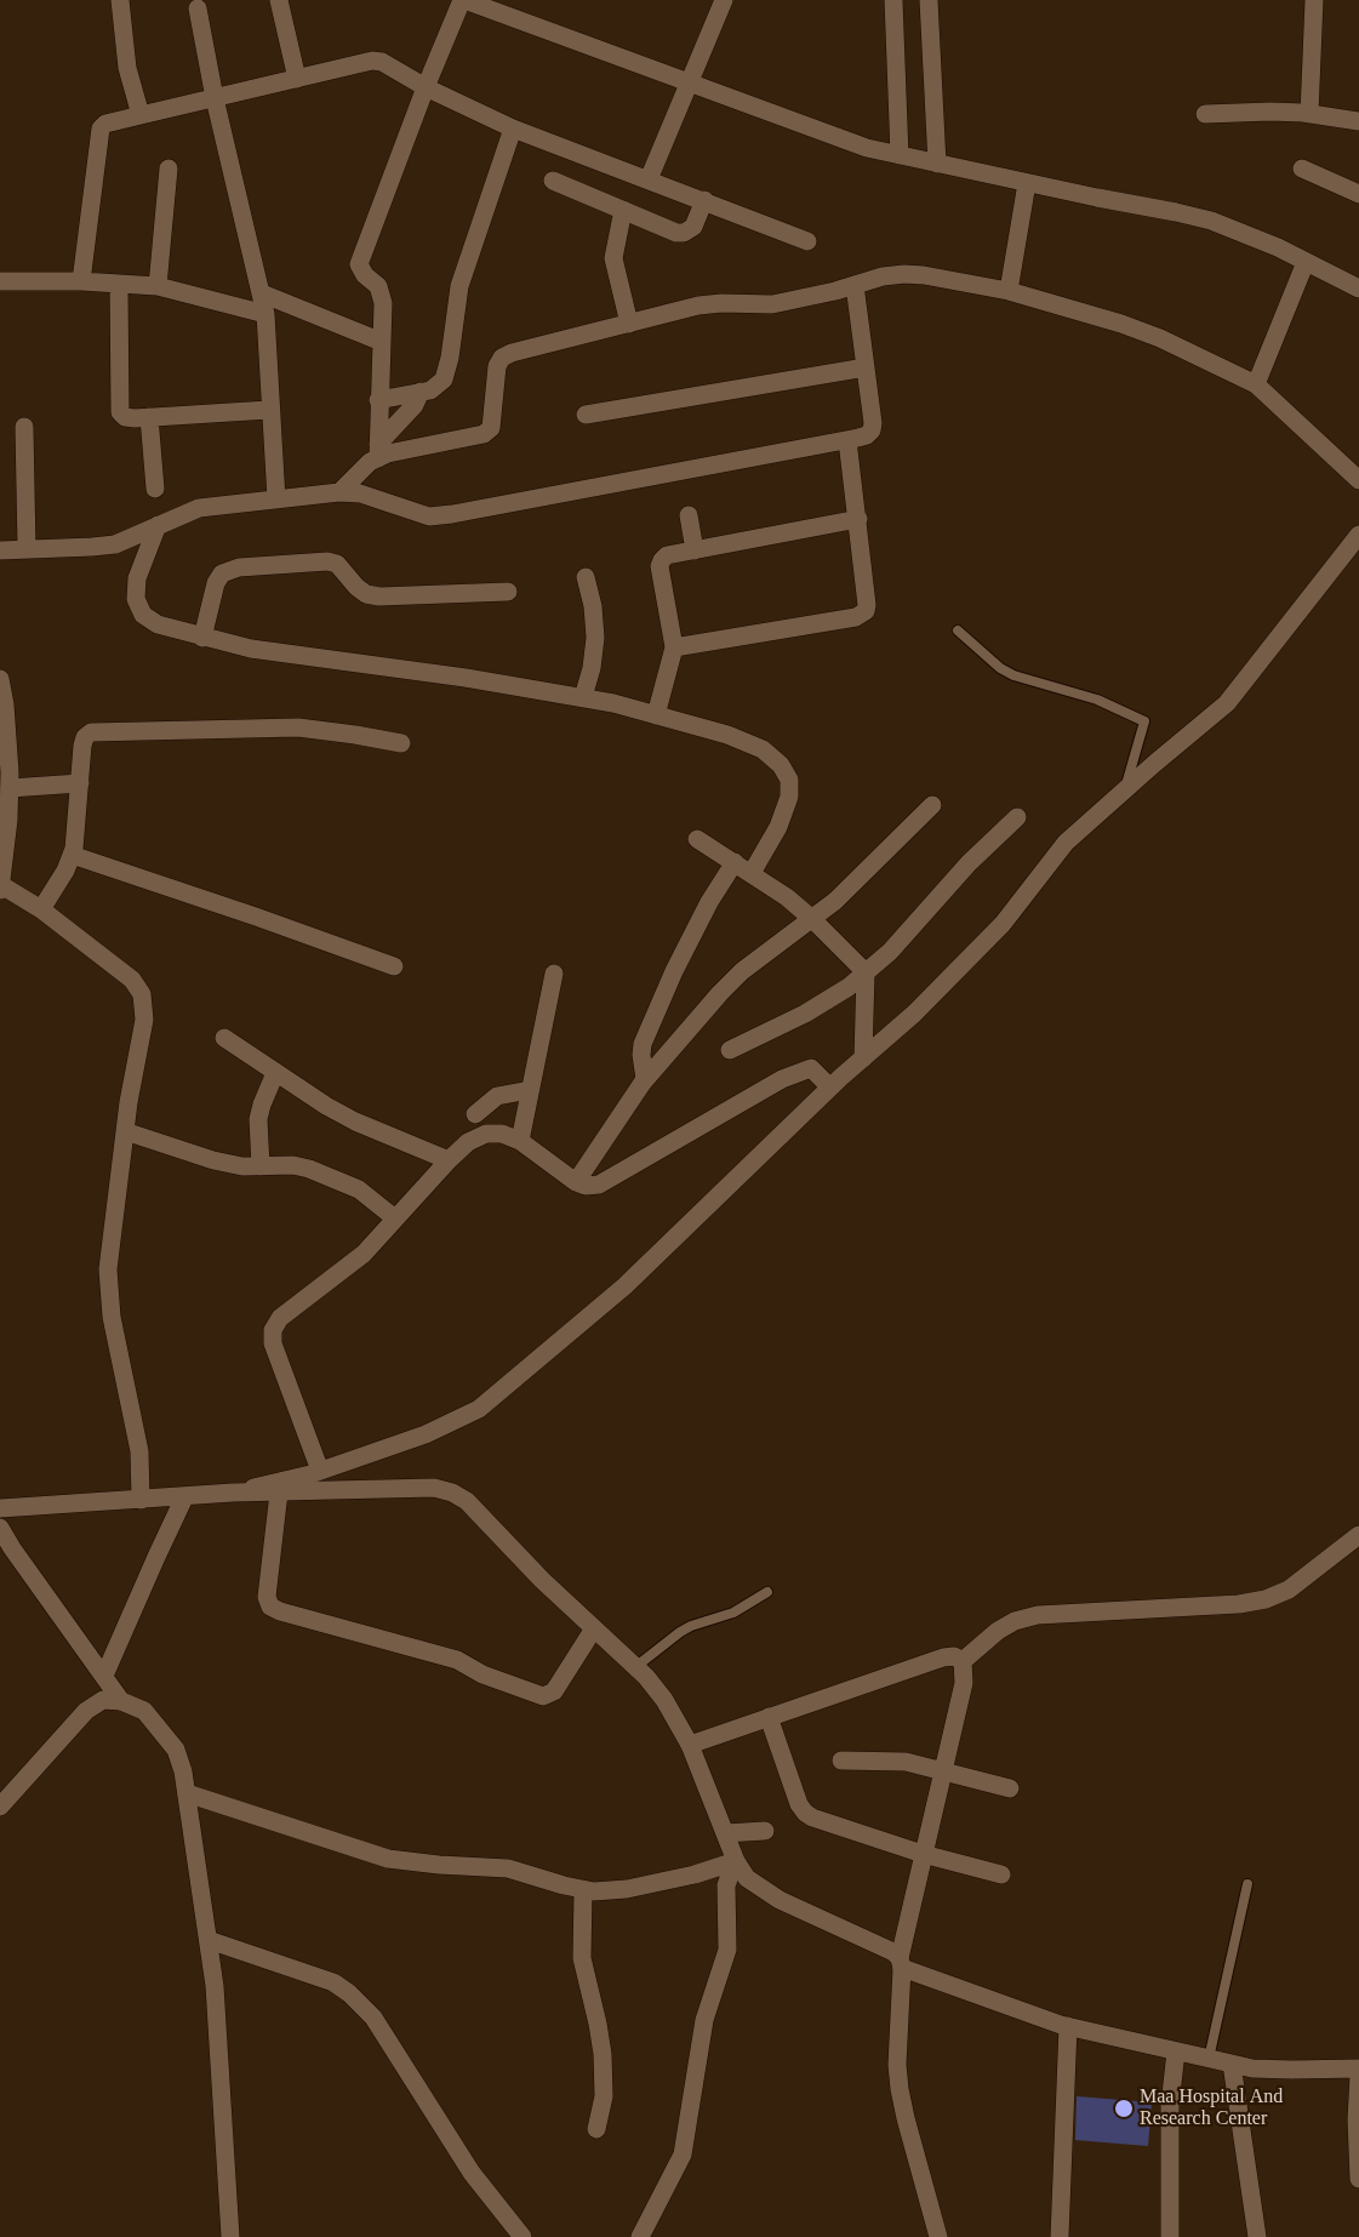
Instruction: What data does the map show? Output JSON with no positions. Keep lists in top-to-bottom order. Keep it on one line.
{"places":["Maa Hospital And Research Center"]}
